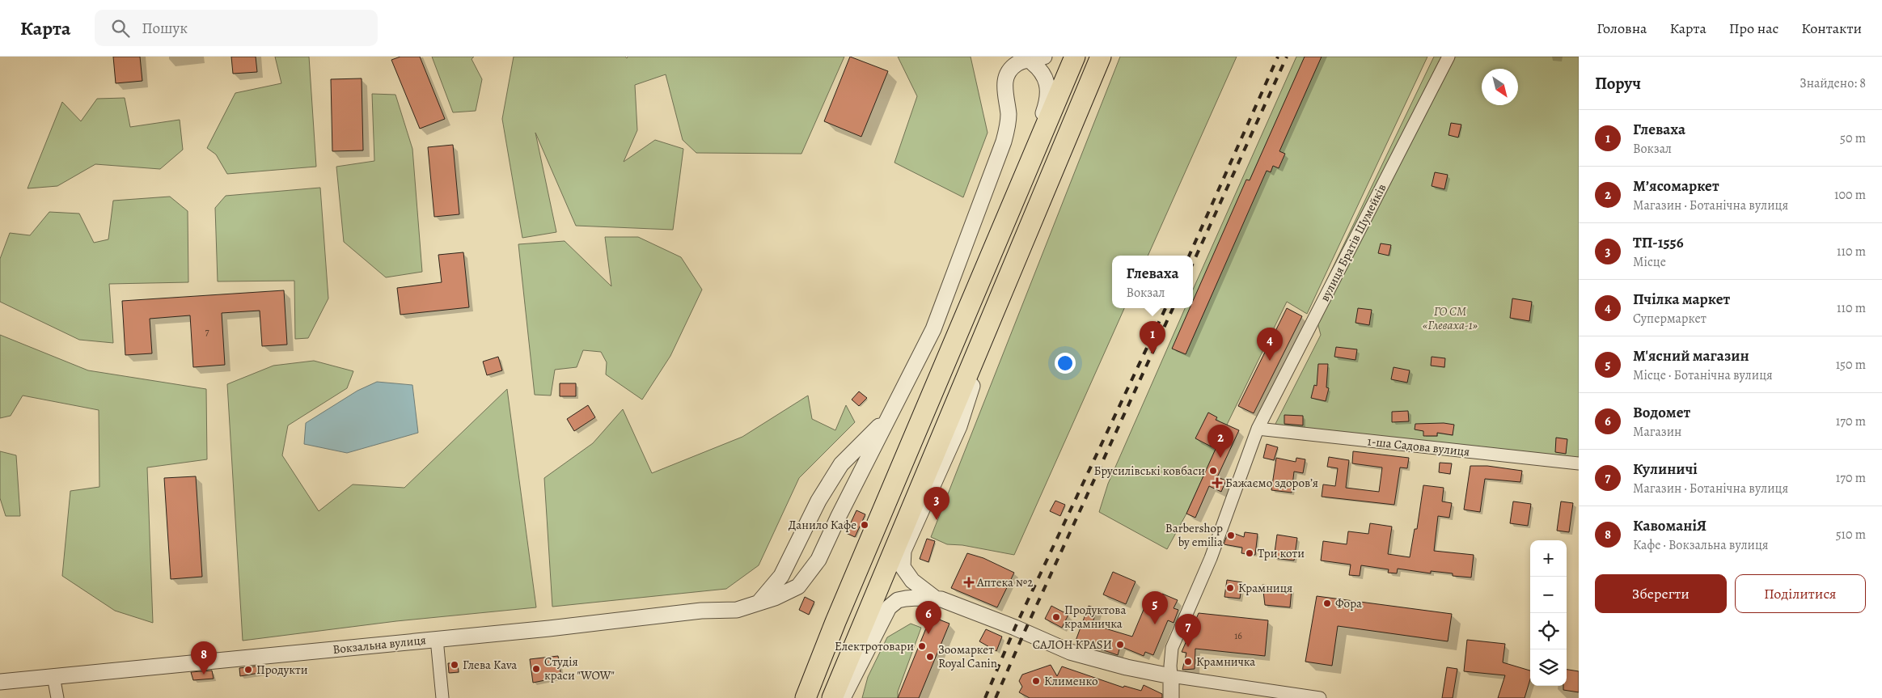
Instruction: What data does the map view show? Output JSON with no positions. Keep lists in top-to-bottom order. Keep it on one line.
{"streets":{"street":["вулиця Братів Шумейків","1-ша Садова вулиця","Вокзальна вулиця"]},"crossings":[["вулиця Братів Шумейків","1-ша Садова вулиця"]],"parks":["ГО СМ «Глеваха-1»"],"places":{"other":["Брусилівські ковбаси","Данило Кафе","Barbershop by emilia","Три коти","Крамниця","Фора","Продуктова крамничка","САЛОН КРАSИ","Електротовари","Зоомаркет Royal Canin","Крамничка","Глева Kava","Студія краси \"WOW\"","Продукти","Клименко"],"health":["Бажаємо здоровʼя","Аптека №2"]},"house_numbers":["7","16"],"north":"bottom right","page":{"header":"Карта","search":"Пошук","nav":["Головна","Карта","Про нас","Контакти"],"heading":["Поруч","Знайдено: 8"],"list":[{"mark":"1","name":"Глеваха","note":"Вокзал","value":"50 m"},{"mark":"2","name":"Мʼясомаркет","note":"Магазин · Ботанічна вулиця","value":"100 m"},{"mark":"3","name":"ТП-1556","note":"Місце","value":"110 m"},{"mark":"4","name":"Пчілка маркет","note":"Супермаркет","value":"110 m"},{"mark":"5","name":"М'ясний магазин","note":"Місце · Ботанічна вулиця","value":"150 m"},{"mark":"6","name":"Водомет","note":"Магазин","value":"170 m"},{"mark":"7","name":"Кулиничі","note":"Магазин · Ботанічна вулиця","value":"170 m"},{"mark":"8","name":"КавоманіЯ","note":"Кафе · Вокзальна вулиця","value":"510 m"}],"popup":["Глеваха","Вокзал"],"pins":["1","4","2","3","5","6","7","8"],"map_buttons":["+","−"],"buttons":["Зберегти","Поділитися"]}}
